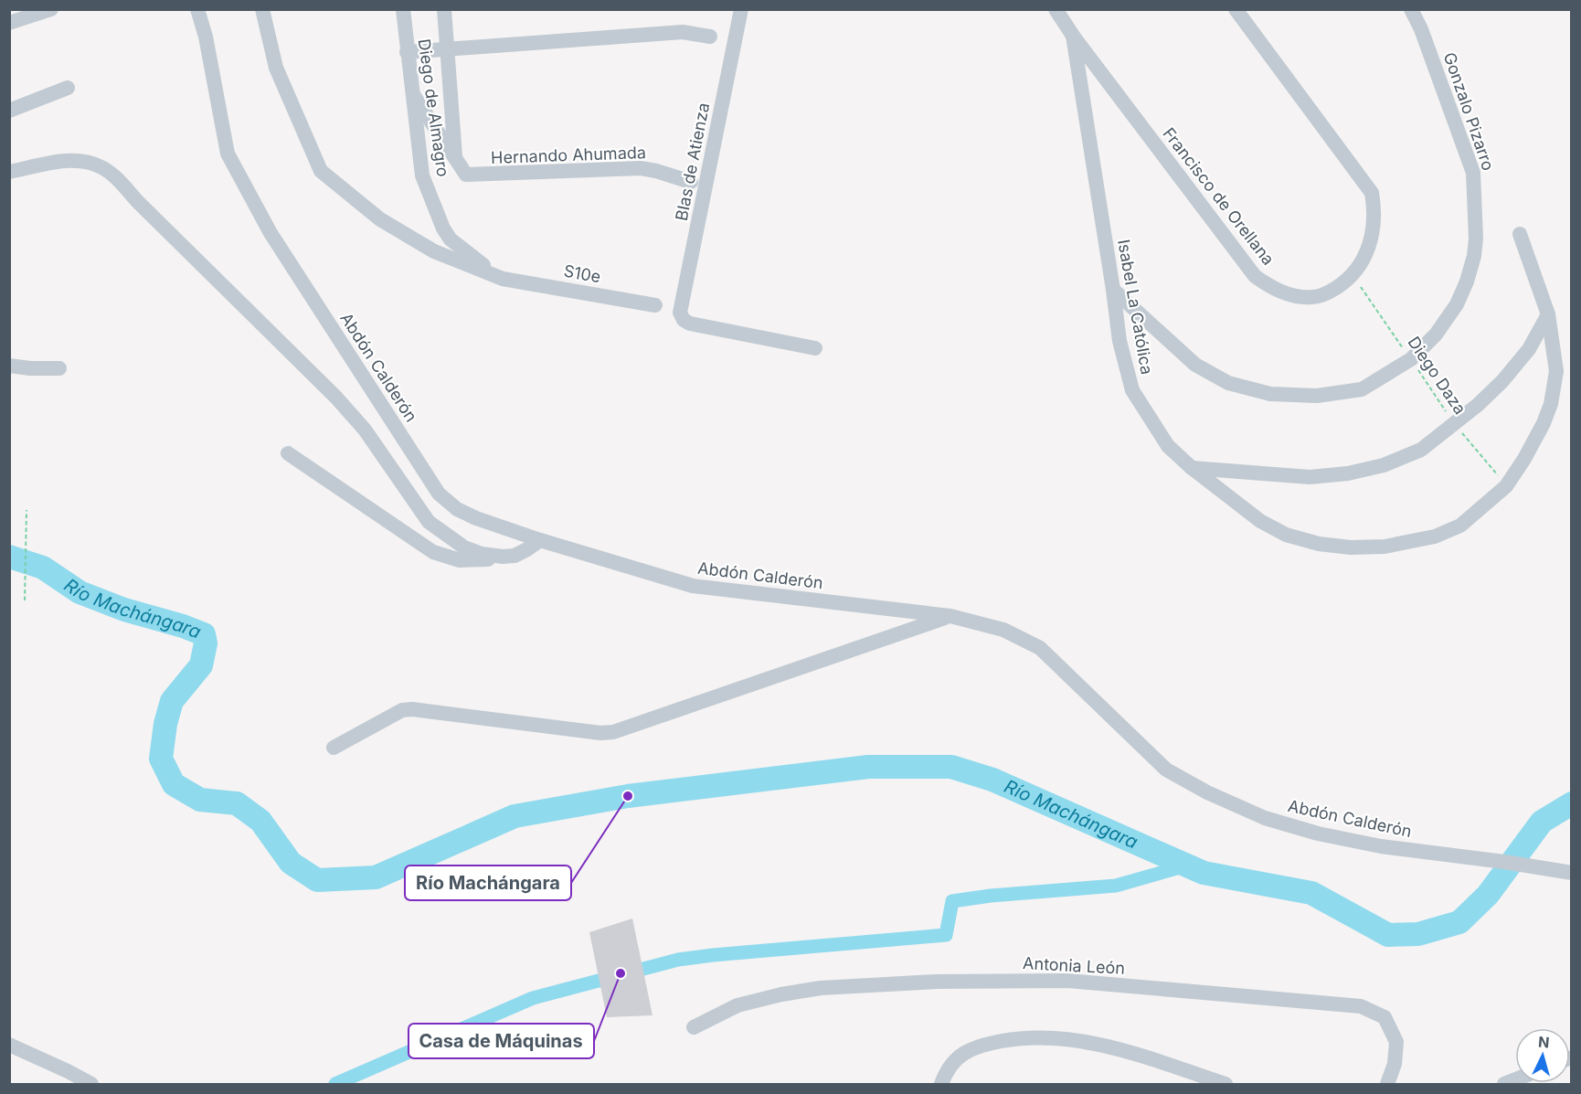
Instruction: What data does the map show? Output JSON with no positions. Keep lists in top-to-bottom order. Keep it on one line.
{"streets":{"street":["Diego de Almagro","Gonzalo Pizarro","Hernando Ahumada","Blas de Atienza","Francisco de Orellana","S10e","Isabel La Católica","Abdón Calderón","Antonia León"],"path":["Diego Daza"]},"crossings":[["Diego de Almagro","Hernando Ahumada"],["Diego de Almagro","S10e"],["Gonzalo Pizarro","Isabel La Católica"],["Gonzalo Pizarro","Diego Daza"],["Francisco de Orellana","Isabel La Católica"],["Francisco de Orellana","Diego Daza"],["Isabel La Católica","Diego Daza"]],"water":["Río Machángara"],"places":["Río Machángara","Casa de Máquinas"],"north":"top"}
